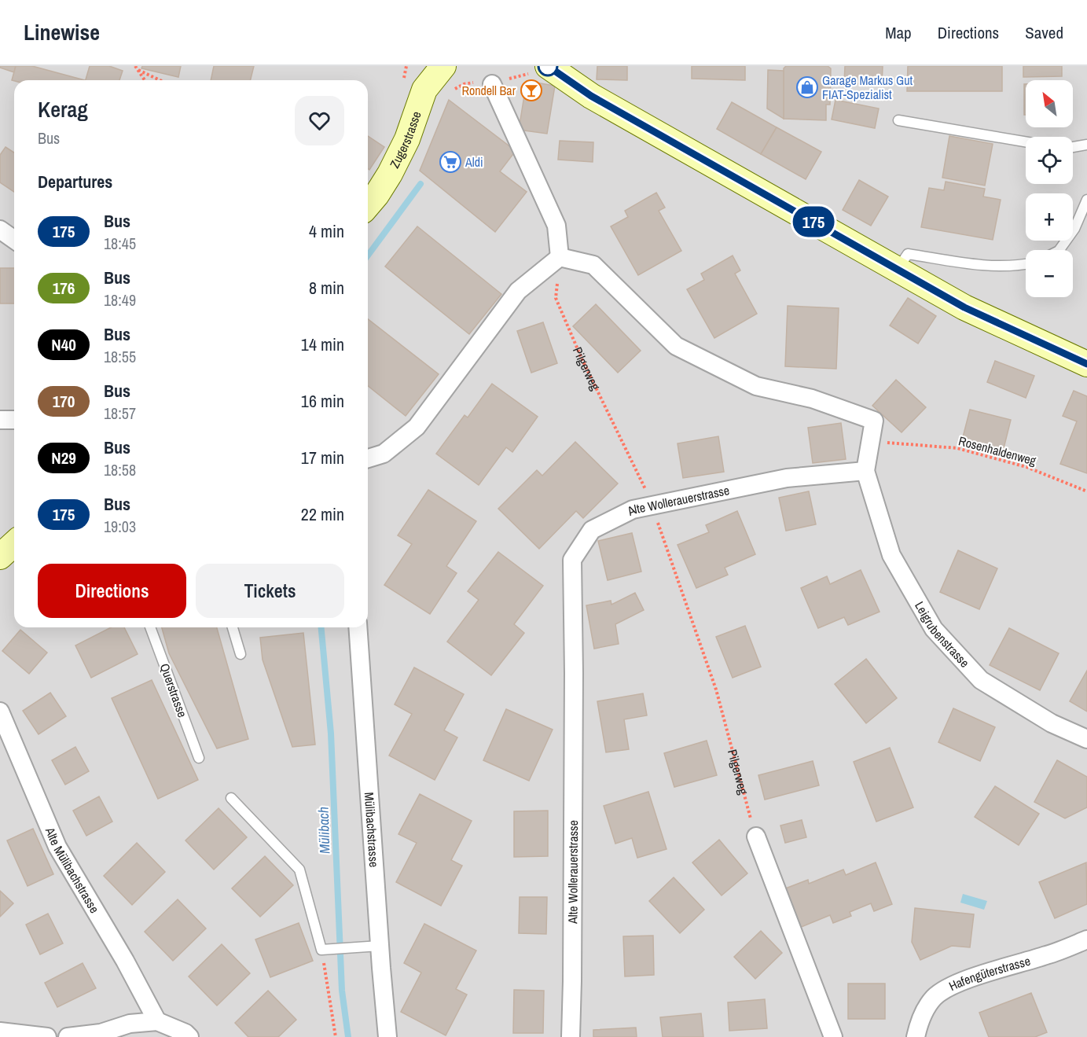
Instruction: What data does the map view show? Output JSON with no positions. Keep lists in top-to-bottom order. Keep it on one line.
{"streets":{"main road":["Zugerstrasse"],"street":["Alte Wollerauerstrasse","Leigrubenstrasse","Mülibachstrasse","Alte Mülibachstrasse","Hafengüterstrasse"],"lane":["Querstrasse"],"path":["Pilgerweg","Rosenhaldenweg"]},"crossings":[["Pilgerweg","Alte Wollerauerstrasse"],["Alte Wollerauerstrasse","Leigrubenstrasse"]],"water":["Mülibach"],"places":{"shop":["Garage Markus Gut FIAT-Spezialist"],"bar":["Rondell Bar"],"supermarket":["Aldi"]},"lines":["bus line 175"],"north":"top left","page":{"header":"Linewise","nav":["Map","Directions","Saved"],"on_map":"175","map_buttons":["+","−"],"heading":[["Kerag","Bus"],"Departures"],"list":[{"mark":"175","name":"Bus","note":"18:45","value":"4 min"},{"mark":"176","name":"Bus","note":"18:49","value":"8 min"},{"mark":"N40","name":"Bus","note":"18:55","value":"14 min"},{"mark":"170","name":"Bus","note":"18:57","value":"16 min"},{"mark":"N29","name":"Bus","note":"18:58","value":"17 min"},{"mark":"175","name":"Bus","note":"19:03","value":"22 min"}],"buttons":["Directions","Tickets"]}}
